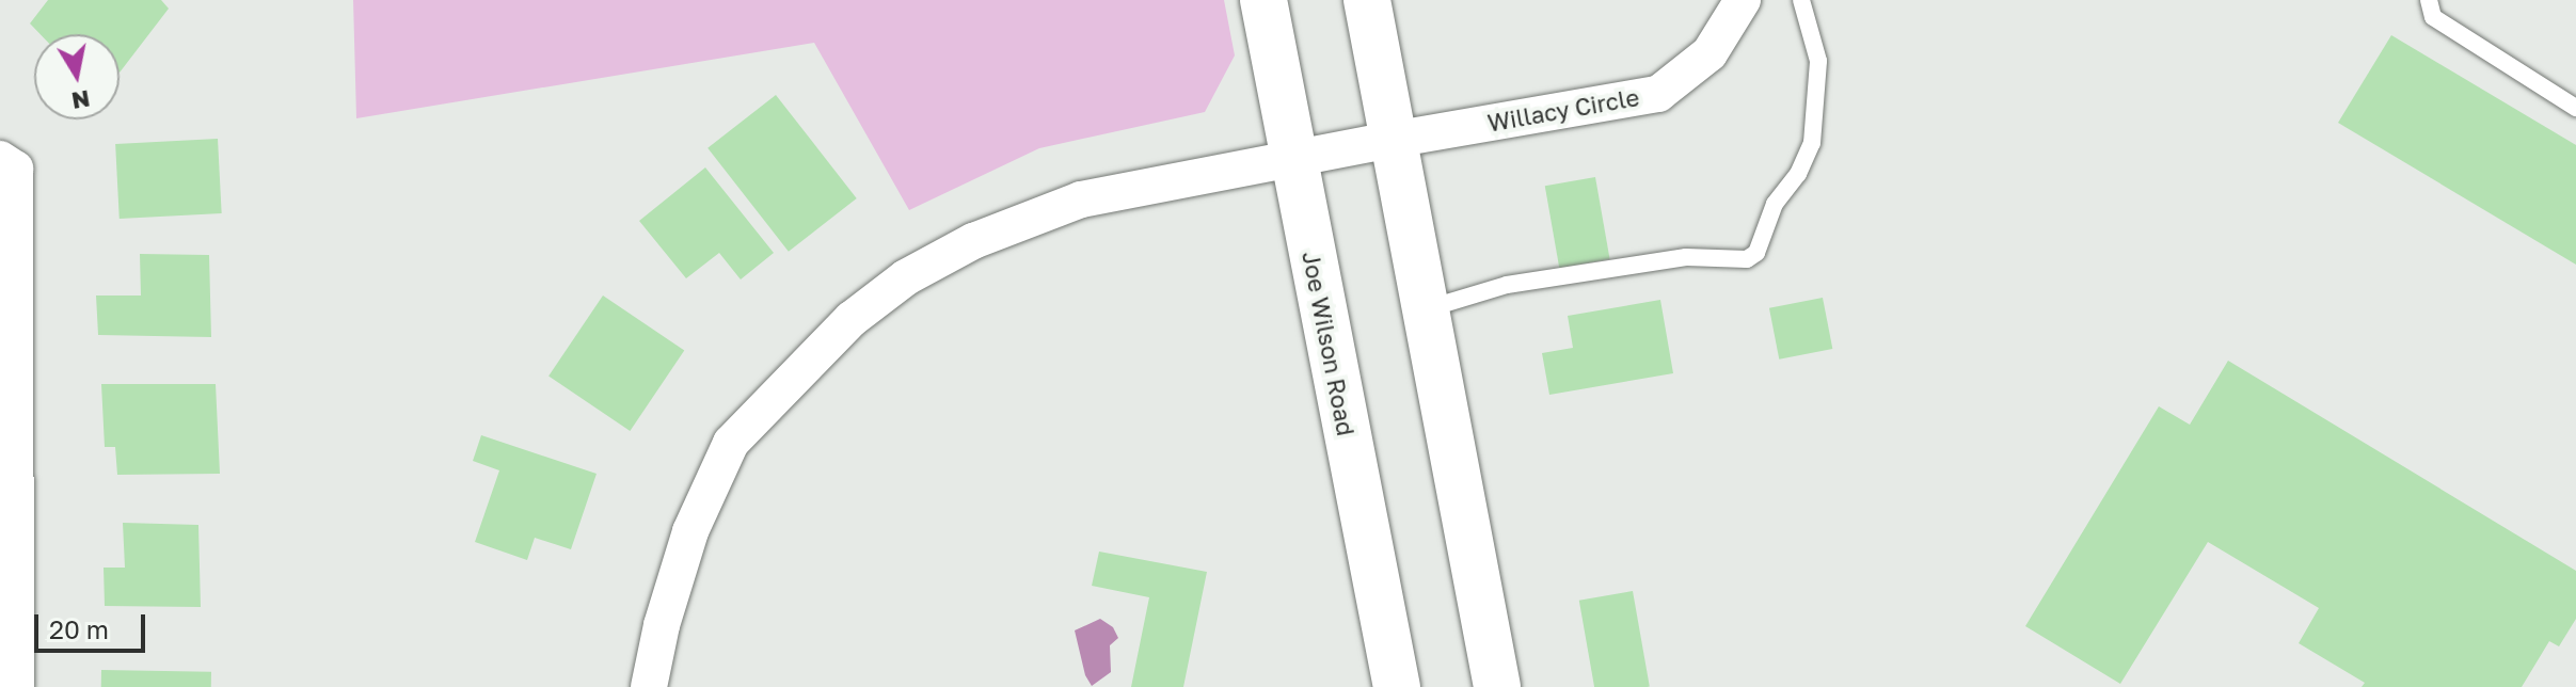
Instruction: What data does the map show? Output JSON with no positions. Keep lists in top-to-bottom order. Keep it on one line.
{"streets":{"main road":["Joe Wilson Road"],"street":["Willacy Circle"]},"crossings":[["Willacy Circle","Joe Wilson Road"]],"scale_bar":"20 m","north":"bottom"}
